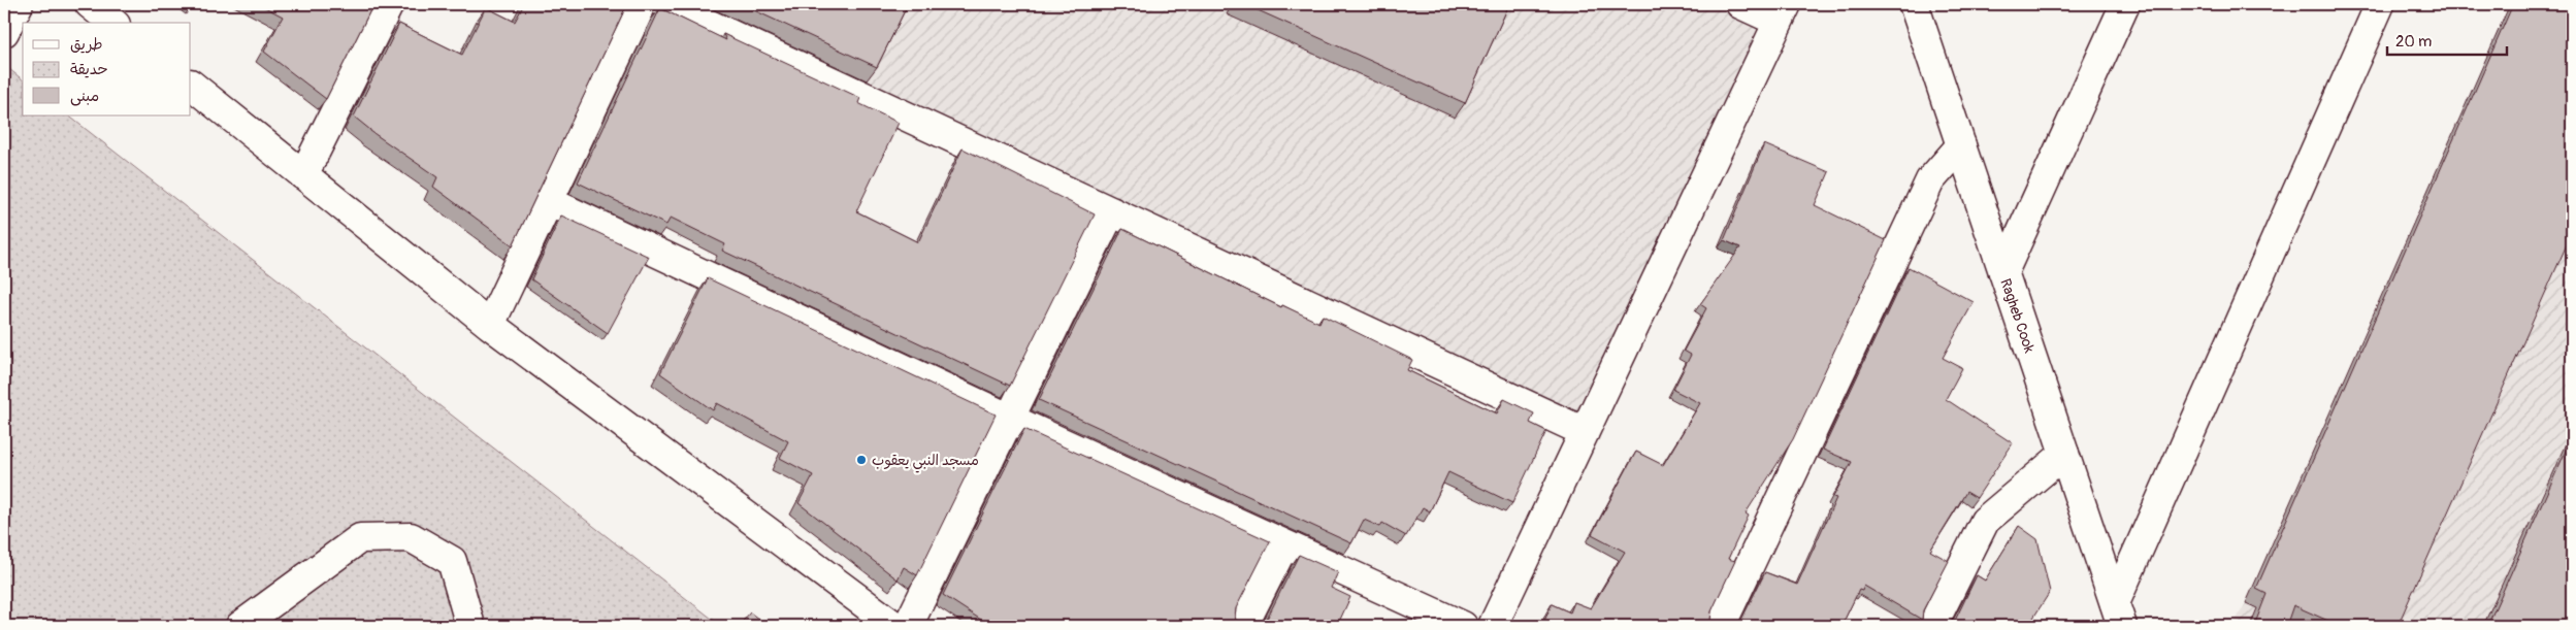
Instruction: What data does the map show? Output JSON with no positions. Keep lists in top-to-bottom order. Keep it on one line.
{"streets":{"street":["Ragheb Cook"]},"places":["مسجد النبي يعقوب"],"legend":["طريق","حديقة","مبنى"],"scale_bar":"20 m"}
